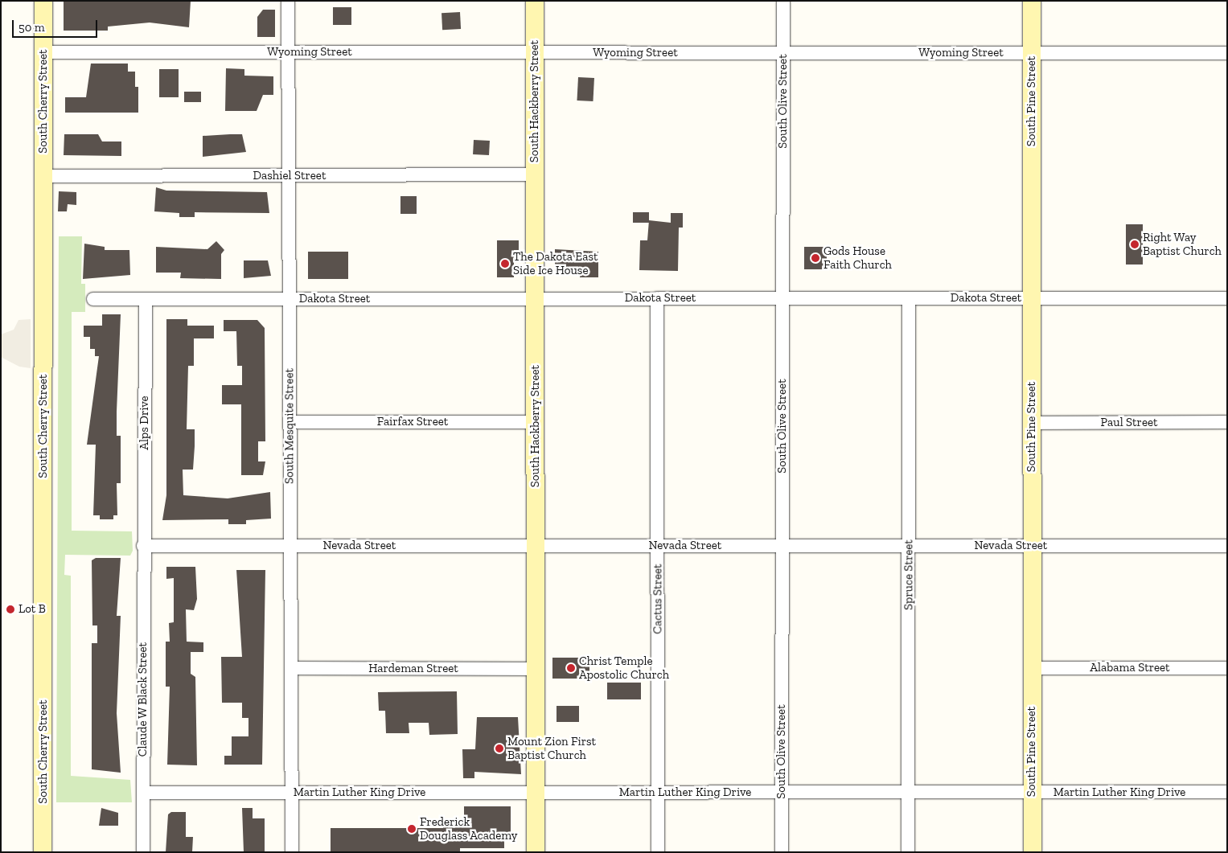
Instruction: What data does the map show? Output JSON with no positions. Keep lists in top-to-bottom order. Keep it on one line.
{"streets":{"street":["Wyoming Street","South Cherry Street","South Hackberry Street","South Olive Street","South Pine Street","Dashiel Street","Dakota Street","Fairfax Street","Alps Drive","Paul Street","South Mesquite Street","Nevada Street","Spruce Street","Cactus Street","Alabama Street","Hardeman Street","Claude W Black Street","Martin Luther King Drive"]},"crossings":[["Wyoming Street","South Cherry Street"],["Wyoming Street","South Hackberry Street"],["Wyoming Street","South Olive Street"],["Wyoming Street","South Pine Street"],["Wyoming Street","South Mesquite Street"],["South Cherry Street","Dashiel Street"],["South Hackberry Street","Dashiel Street"],["South Hackberry Street","Dakota Street"],["South Hackberry Street","Fairfax Street"],["South Hackberry Street","Nevada Street"],["South Hackberry Street","Hardeman Street"],["South Hackberry Street","Martin Luther King Drive"],["South Olive Street","Dakota Street"],["South Olive Street","Nevada Street"],["South Olive Street","Martin Luther King Drive"],["South Pine Street","Dakota Street"],["South Pine Street","Paul Street"],["South Pine Street","Nevada Street"],["South Pine Street","Alabama Street"],["South Pine Street","Martin Luther King Drive"],["Dashiel Street","South Mesquite Street"],["Dakota Street","Alps Drive"],["Dakota Street","South Mesquite Street"],["Dakota Street","Spruce Street"],["Dakota Street","Cactus Street"],["Fairfax Street","South Mesquite Street"],["Alps Drive","Nevada Street"],["Alps Drive","Claude W Black Street"],["South Mesquite Street","Nevada Street"],["South Mesquite Street","Hardeman Street"],["South Mesquite Street","Martin Luther King Drive"],["Nevada Street","Spruce Street"],["Nevada Street","Cactus Street"],["Nevada Street","Claude W Black Street"],["Spruce Street","Martin Luther King Drive"],["Cactus Street","Martin Luther King Drive"],["Claude W Black Street","Martin Luther King Drive"]],"places":["Right Way Baptist Church","Gods House Faith Church","The Dakota East Side Ice House","Lot B","Christ Temple Apostolic Church","Mount Zion First Baptist Church","Frederick Douglass Academy"],"scale_bar":"50 m"}
